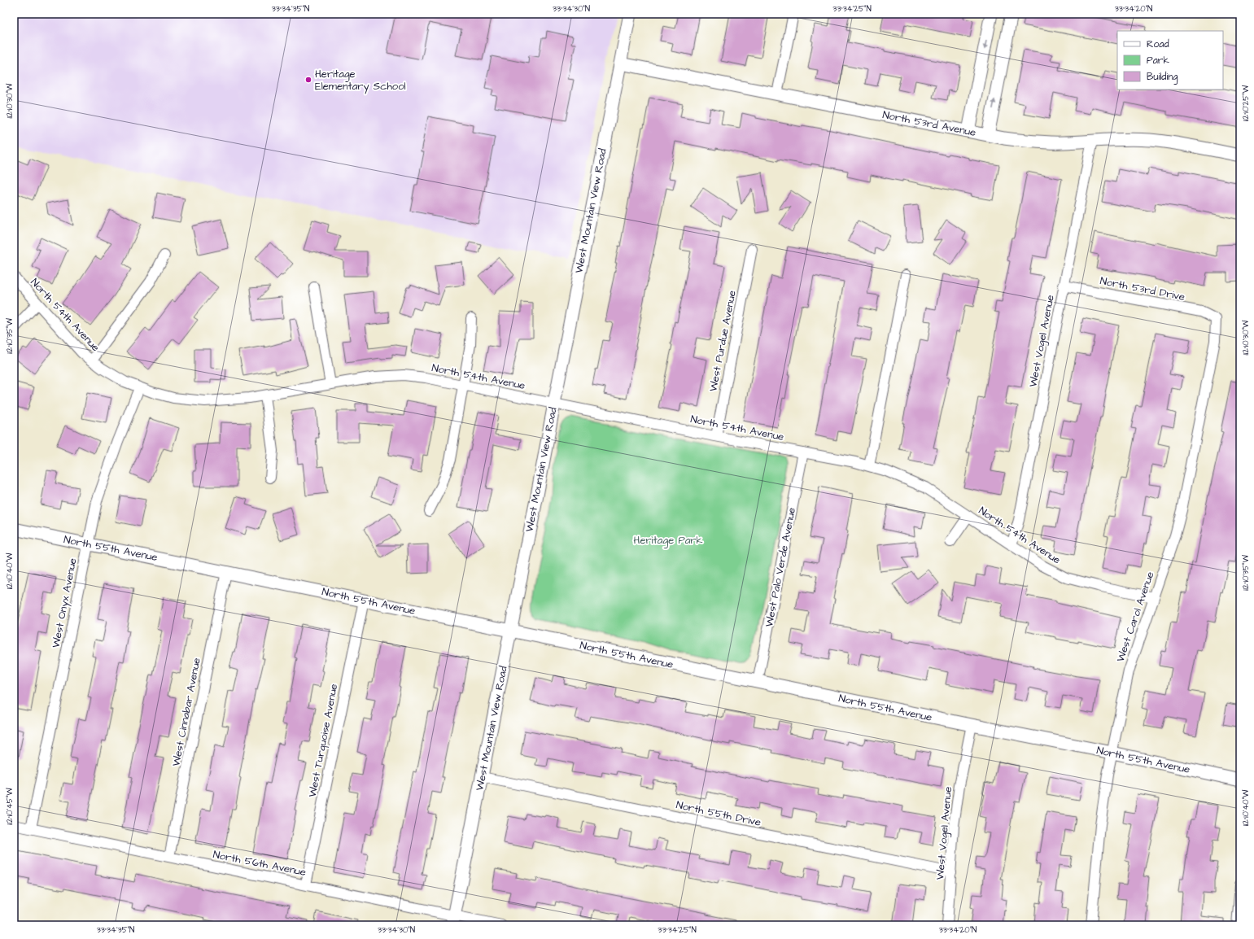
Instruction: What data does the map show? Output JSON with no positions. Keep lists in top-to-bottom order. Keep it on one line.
{"streets":{"street":["North 53rd Avenue","West Mountain View Road","North 53rd Drive","North 54th Avenue","West Purdue Avenue","West Vogel Avenue","North 55th Avenue","West Palo Verde Avenue","West Onyx Avenue","West Carol Avenue","West Cinnabar Avenue","West Turquoise Avenue","North 55th Drive","North 56th Avenue"]},"crossings":[["North 53rd Avenue","West Mountain View Road"],["North 53rd Avenue","West Vogel Avenue"],["West Mountain View Road","North 54th Avenue"],["West Mountain View Road","North 55th Avenue"],["West Mountain View Road","North 55th Drive"],["West Mountain View Road","North 56th Avenue"],["North 53rd Drive","West Vogel Avenue"],["North 53rd Drive","West Carol Avenue"],["North 54th Avenue","West Purdue Avenue"],["North 54th Avenue","West Vogel Avenue"],["North 54th Avenue","West Palo Verde Avenue"],["North 54th Avenue","West Onyx Avenue"],["North 54th Avenue","West Carol Avenue"],["West Vogel Avenue","North 55th Avenue"],["West Vogel Avenue","North 55th Drive"],["North 55th Avenue","West Palo Verde Avenue"],["North 55th Avenue","West Onyx Avenue"],["North 55th Avenue","West Carol Avenue"],["North 55th Avenue","West Cinnabar Avenue"],["North 55th Avenue","West Turquoise Avenue"],["West Onyx Avenue","North 56th Avenue"],["West Cinnabar Avenue","North 56th Avenue"],["West Turquoise Avenue","North 56th Avenue"]],"parks":["Heritage Park"],"places":["Heritage Elementary School"],"legend":["Road","Park","Building"],"coordinates":["33°34'35\"N","33°34'30\"N","33°34'25\"N","33°34'20\"N","112°10'30\"W","112°10'25\"W","112°10'35\"W","112°10'40\"W","112°10'45\"W"]}
